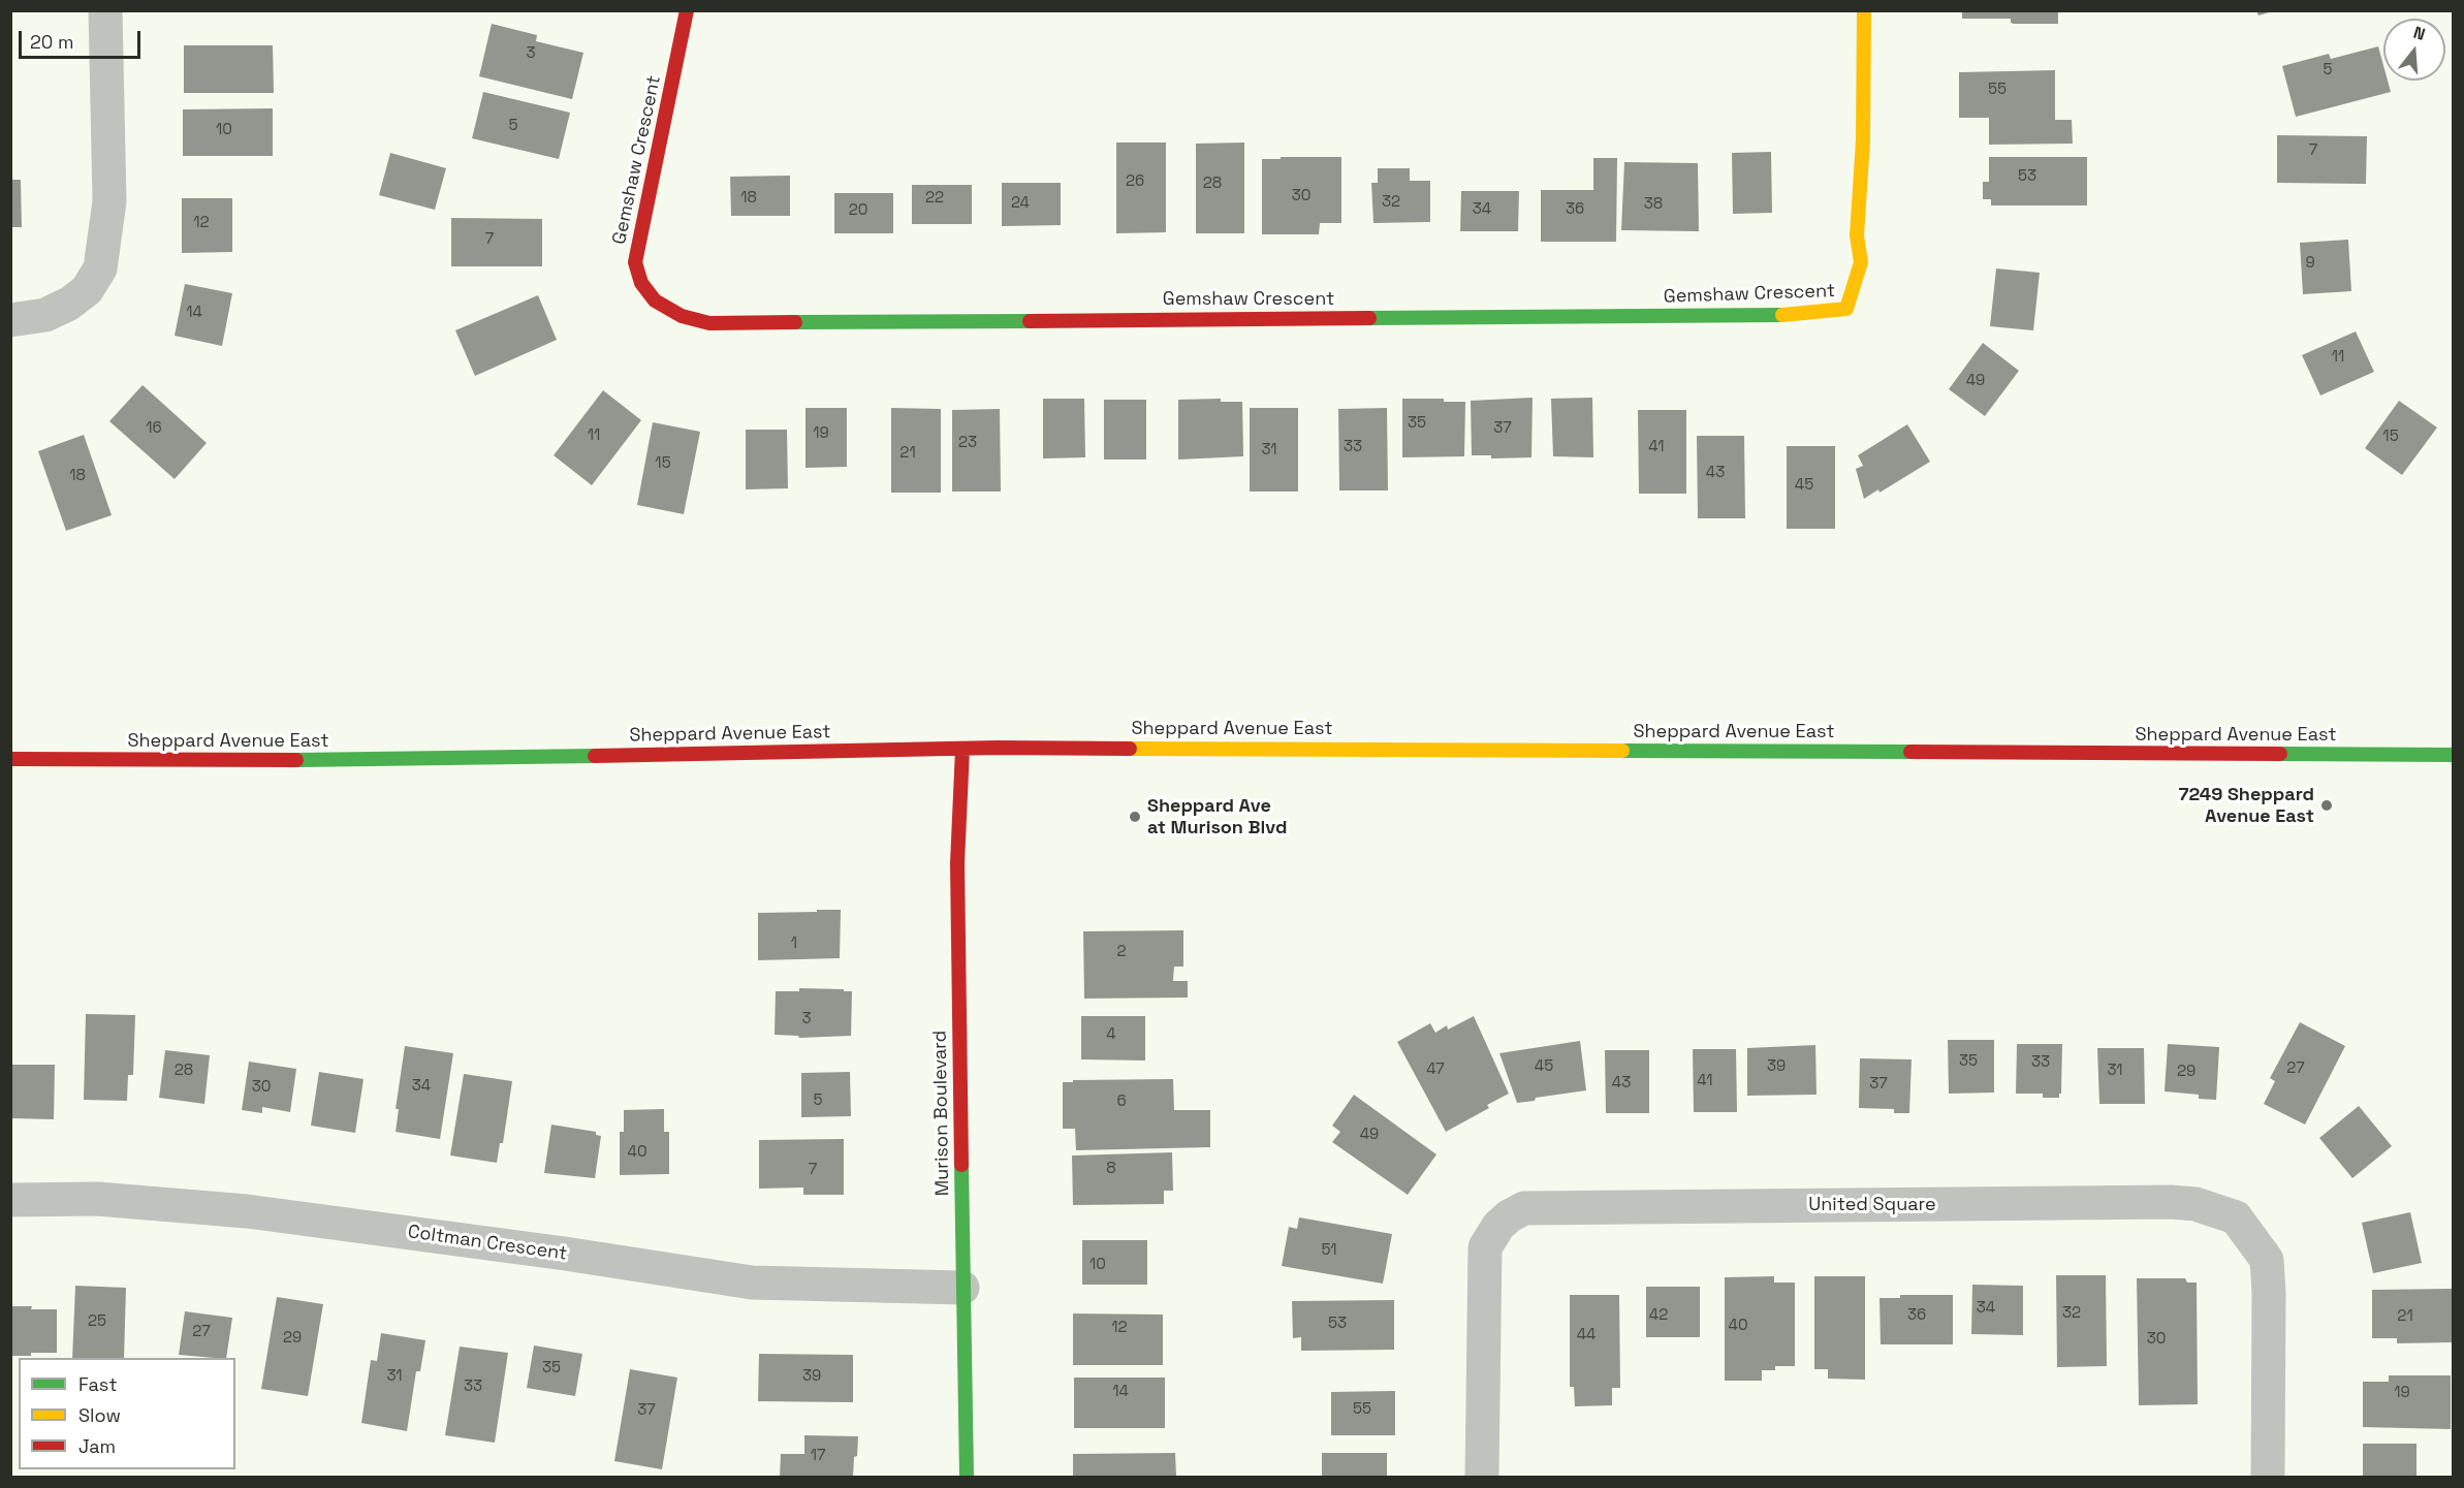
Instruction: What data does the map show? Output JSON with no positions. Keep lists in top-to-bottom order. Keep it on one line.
{"streets":{"street":["Gemshaw Crescent","Sheppard Avenue East","Murison Boulevard","United Square","Coltman Crescent"]},"crossings":[["Sheppard Avenue East","Murison Boulevard"],["Murison Boulevard","Coltman Crescent"]],"places":["7249 Sheppard Avenue East","Sheppard Ave at Murison Blvd"],"house_numbers":["3","5","55","5","10","7","53","26","28","30","18","22","32","24","38","34","36","20","12","7","9","14","11","49","35","16","37","19","11","15","23","33","41","31","21","15","43","18","45","1","2","3","4","35","33","45","39","27","47","28","31","29","41","43","37","34","30","5","6","49","40","8","7","51","10","34","32","42","36","21","25","53","40","12","27","44","29","30","35","31","39","33","14","19","55","37","17"],"legend":["Fast","Slow","Jam"],"scale_bar":"20 m","north":"top"}
